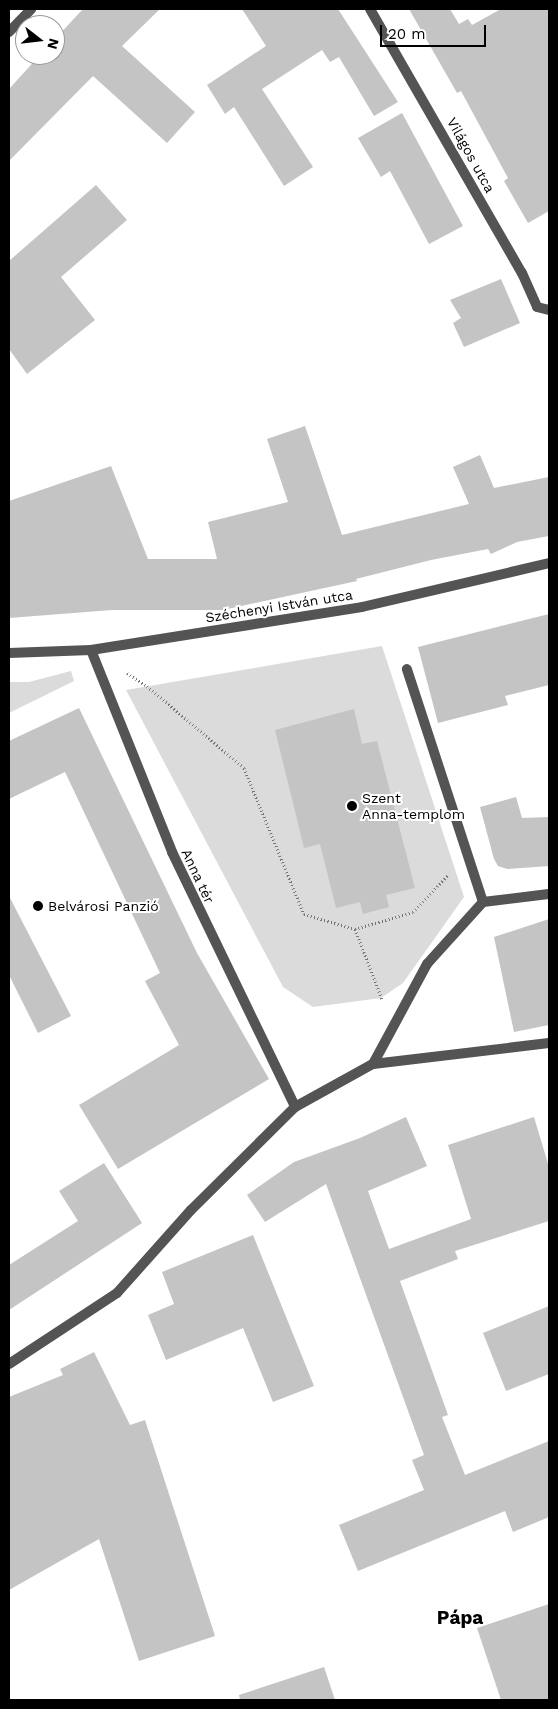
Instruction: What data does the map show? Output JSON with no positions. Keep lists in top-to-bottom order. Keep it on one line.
{"streets":{"street":["Világos utca","Széchenyi István utca","Anna tér"]},"crossings":[["Széchenyi István utca","Anna tér"]],"districts":["Pápa"],"places":["Szent Anna-templom","Belvárosi Panzió"],"scale_bar":"20 m","north":"right"}
